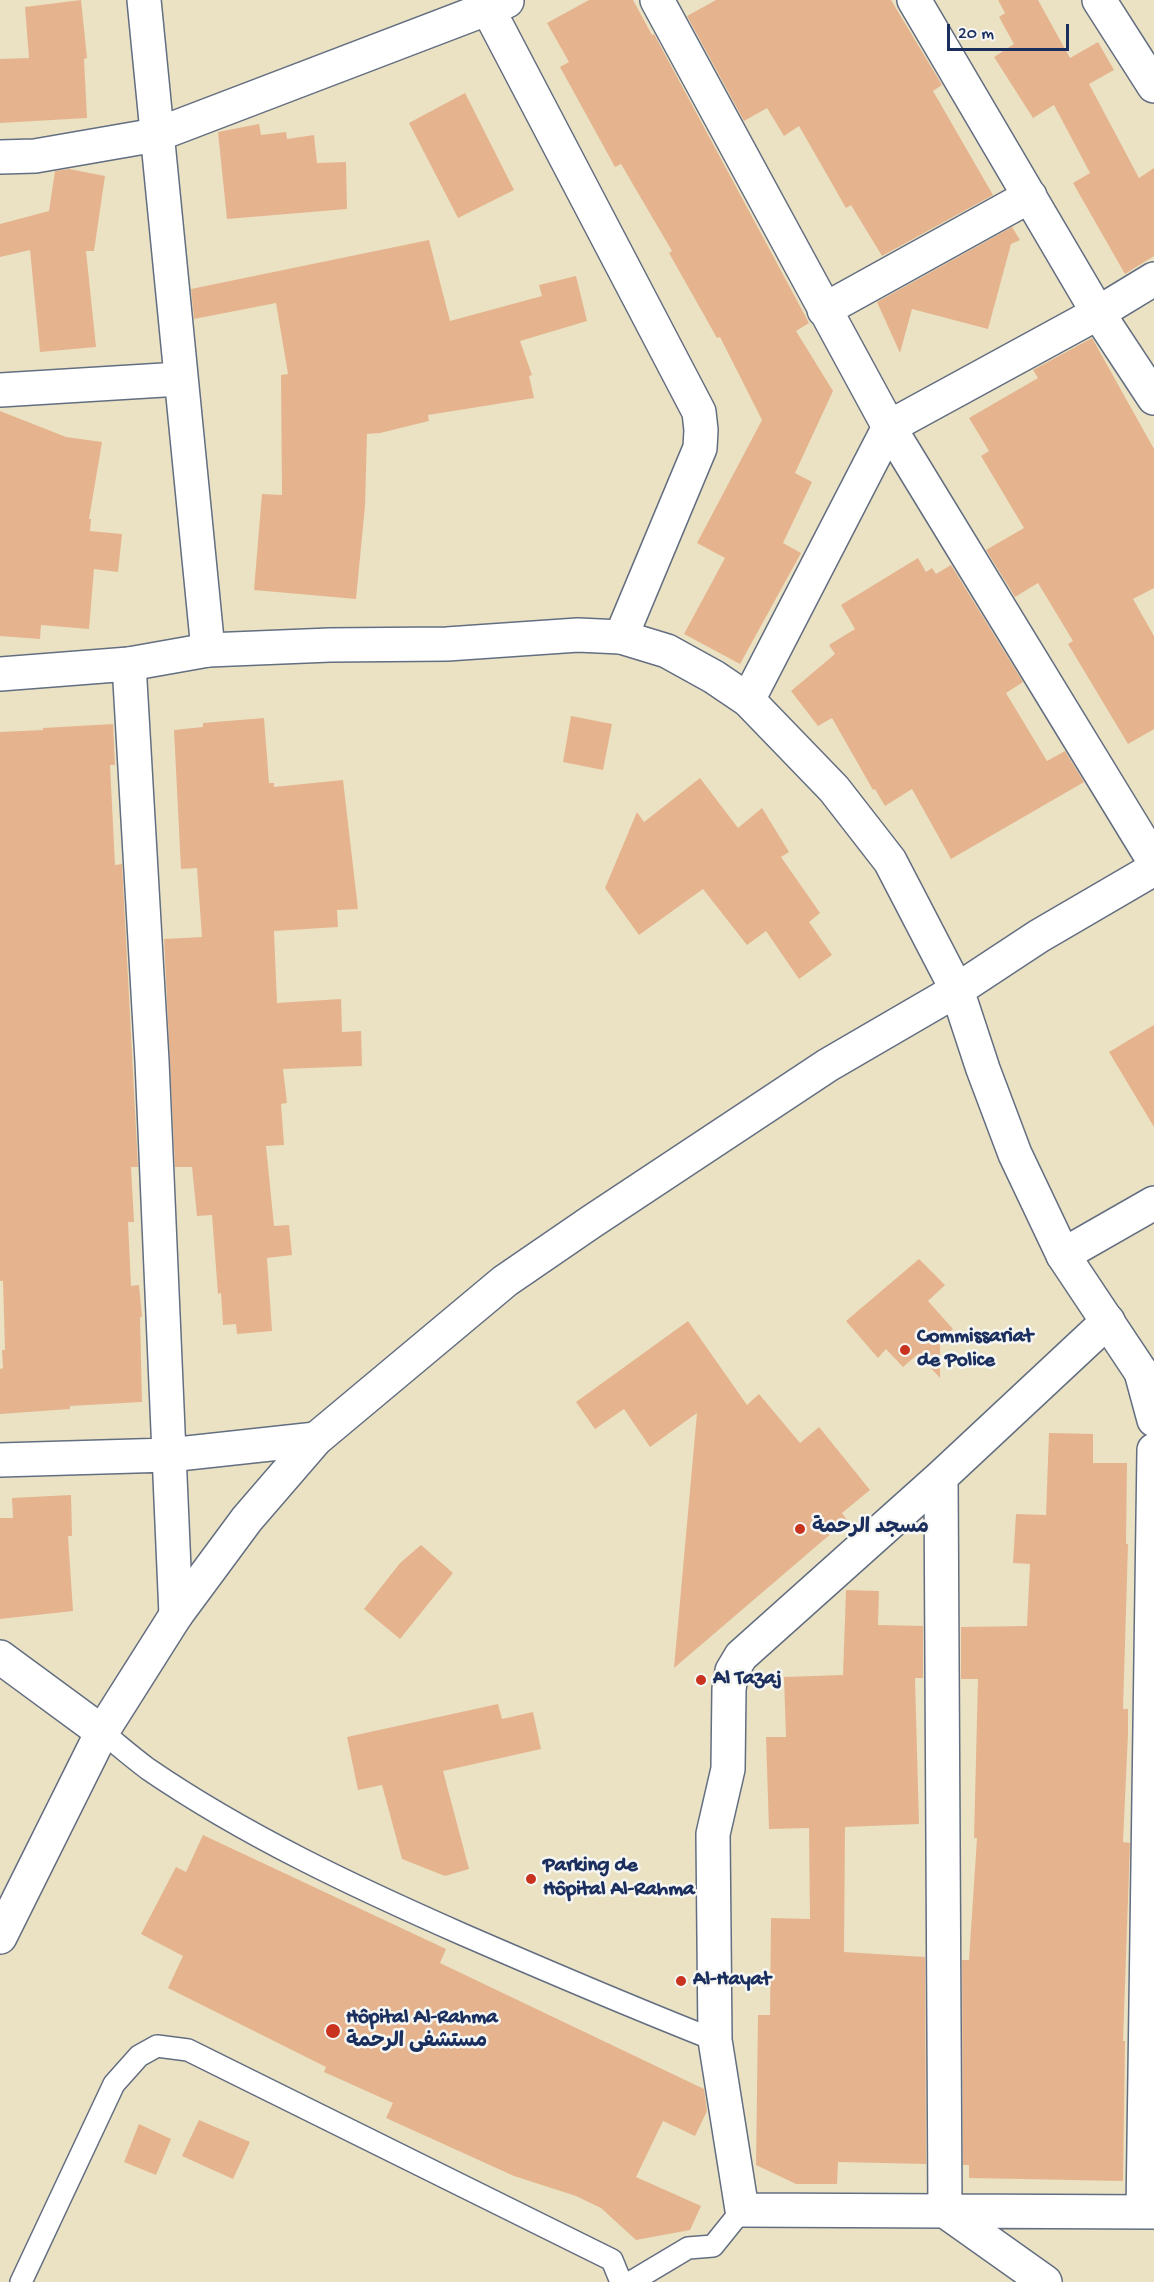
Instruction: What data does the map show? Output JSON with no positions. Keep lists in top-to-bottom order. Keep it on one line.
{"places":["Commissariat de Police","مسجد الرحمة","Al Tazaj","Parking de Hôpital Al-Rahma","Al-Hayat","Hôpital Al-Rahma مستشفى الرحمة"],"scale_bar":"20 m"}
